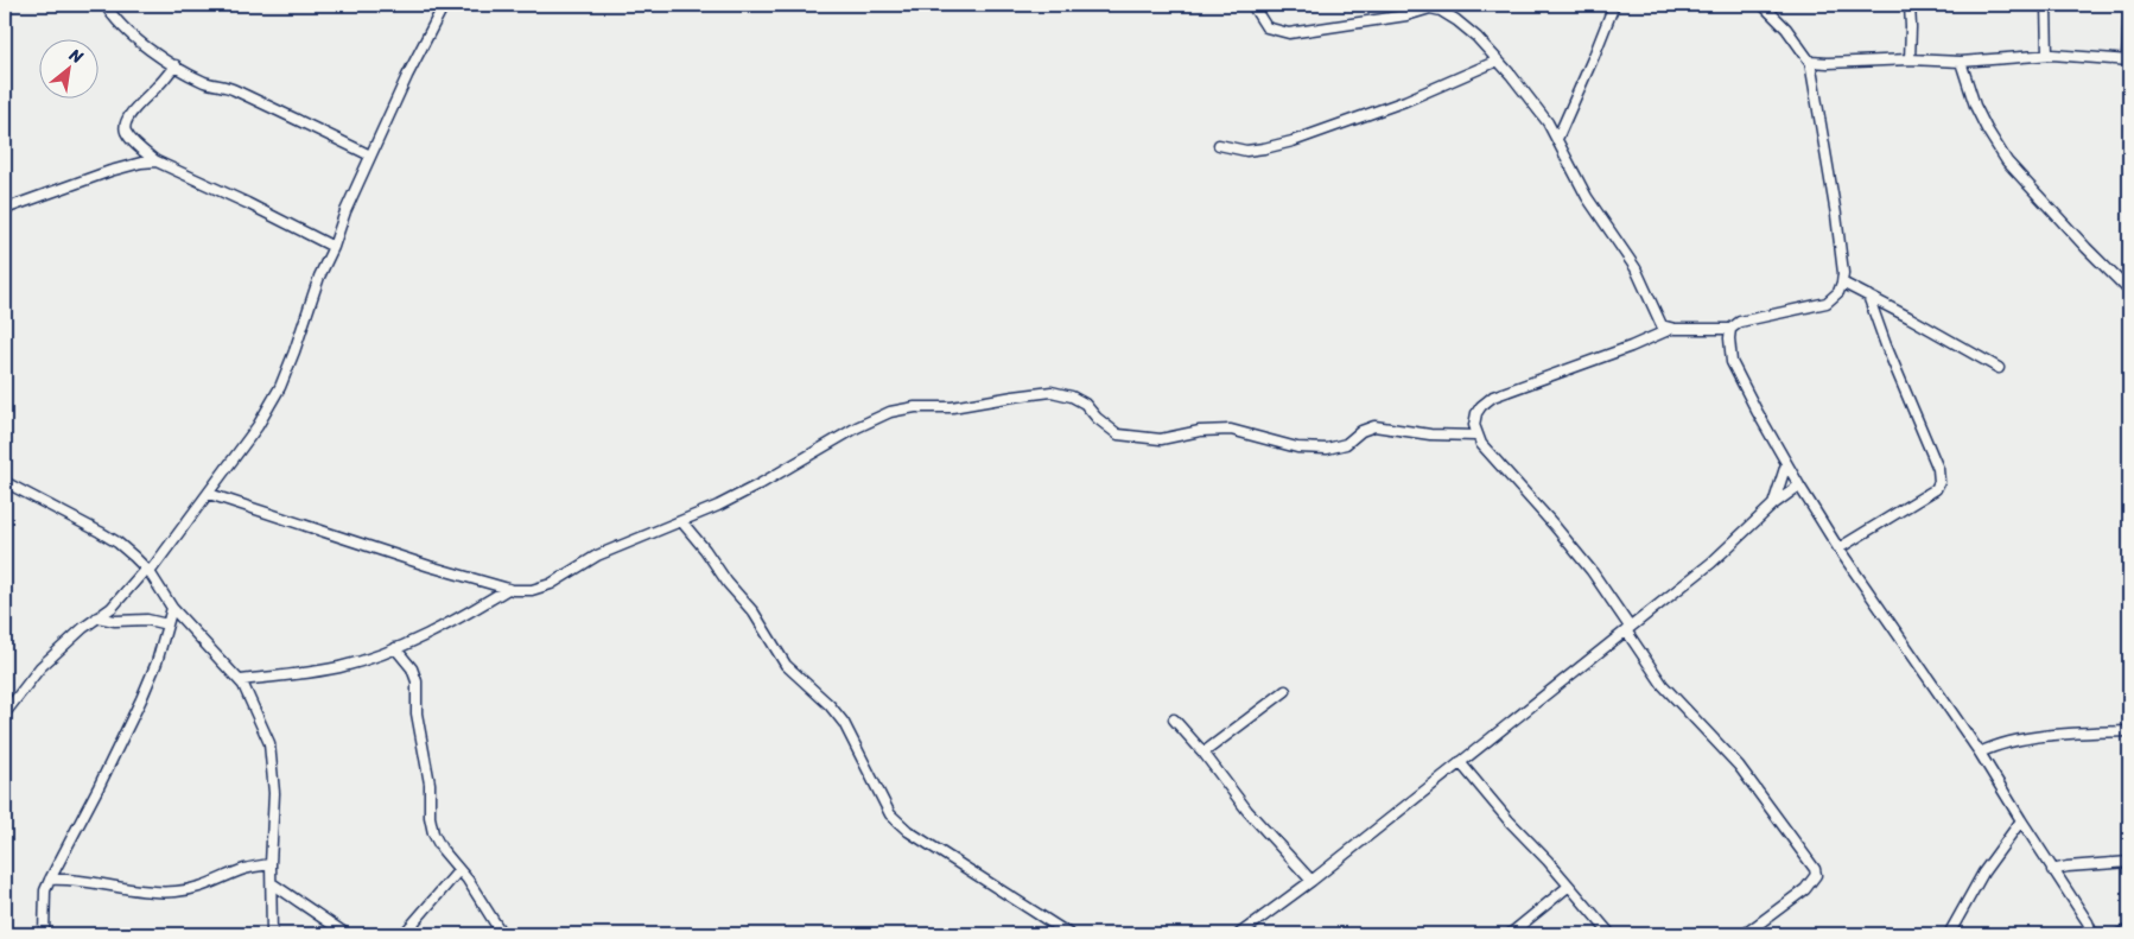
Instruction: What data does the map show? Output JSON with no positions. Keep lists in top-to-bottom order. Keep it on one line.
{"north":"top right"}
